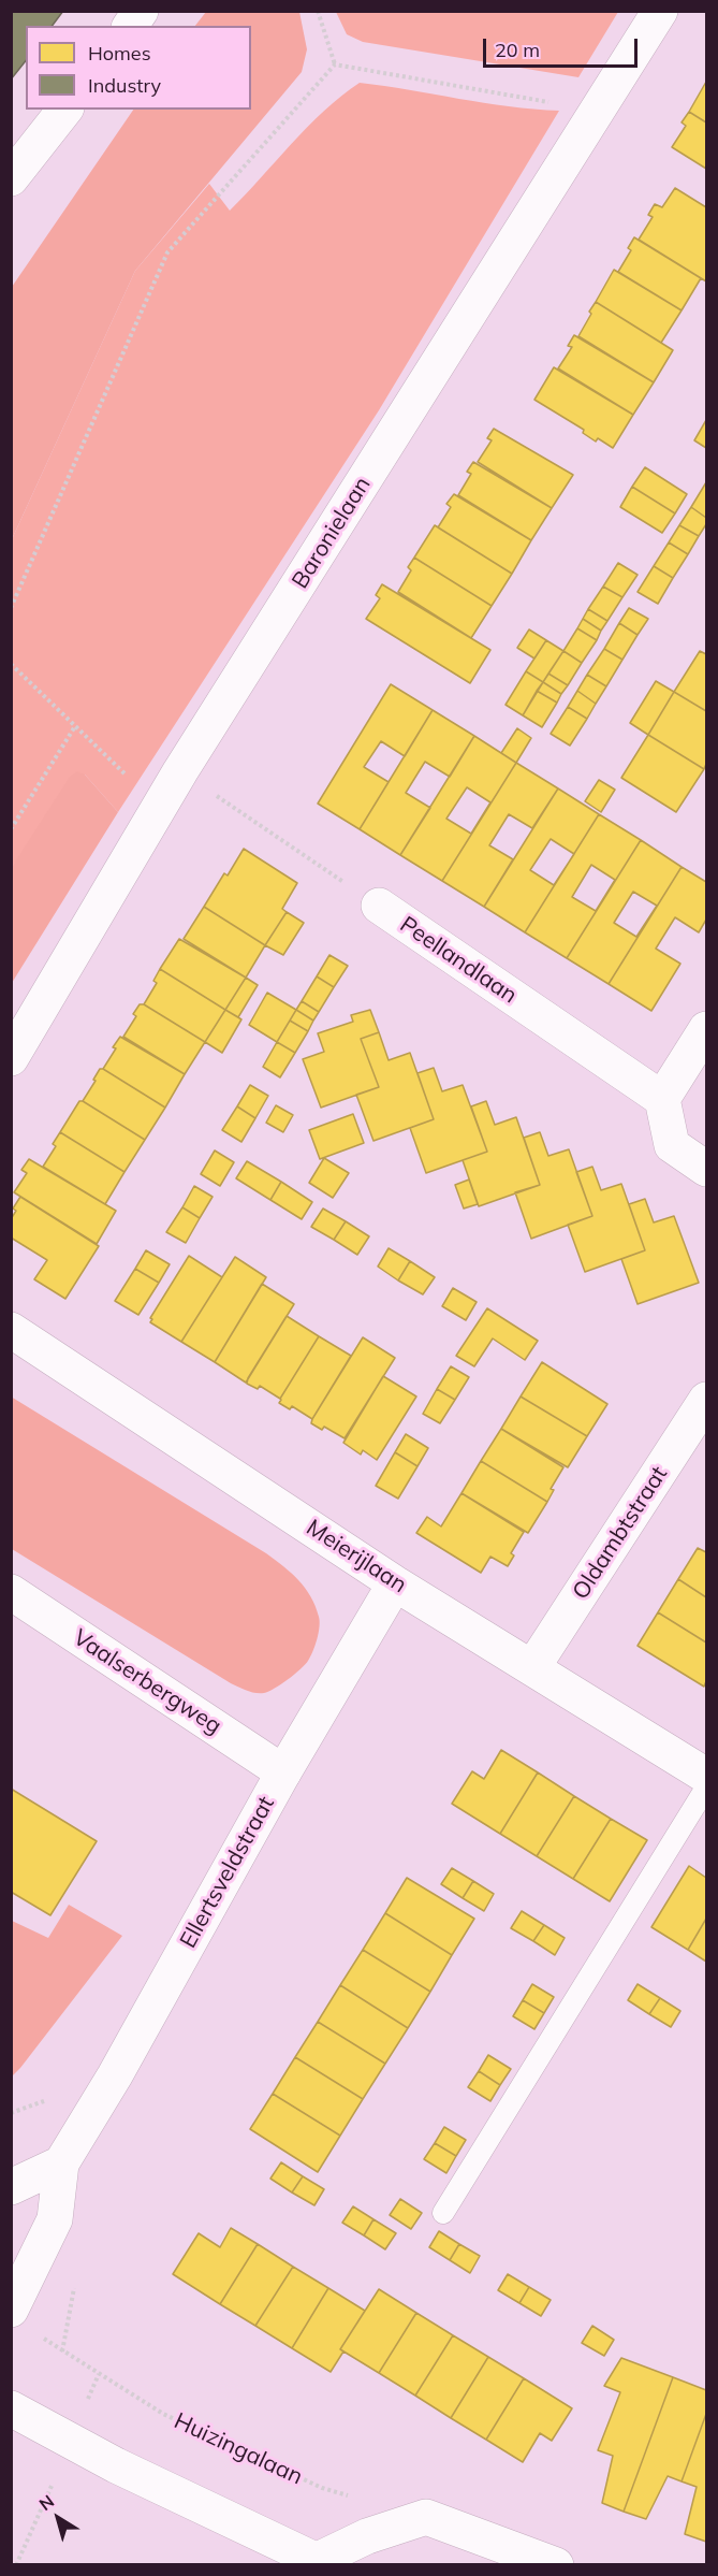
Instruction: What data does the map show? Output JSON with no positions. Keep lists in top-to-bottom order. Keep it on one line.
{"streets":{"street":["Baronielaan","Peellandlaan","Oldambtstraat","Meierijlaan","Vaalserbergweg","Ellertsveldstraat"],"path":["Huizingalaan"]},"crossings":[["Baronielaan","Peellandlaan"],["Oldambtstraat","Meierijlaan"],["Meierijlaan","Ellertsveldstraat"],["Vaalserbergweg","Ellertsveldstraat"]],"legend":["Homes","Industry"],"scale_bar":"20 m","north":"top left"}
